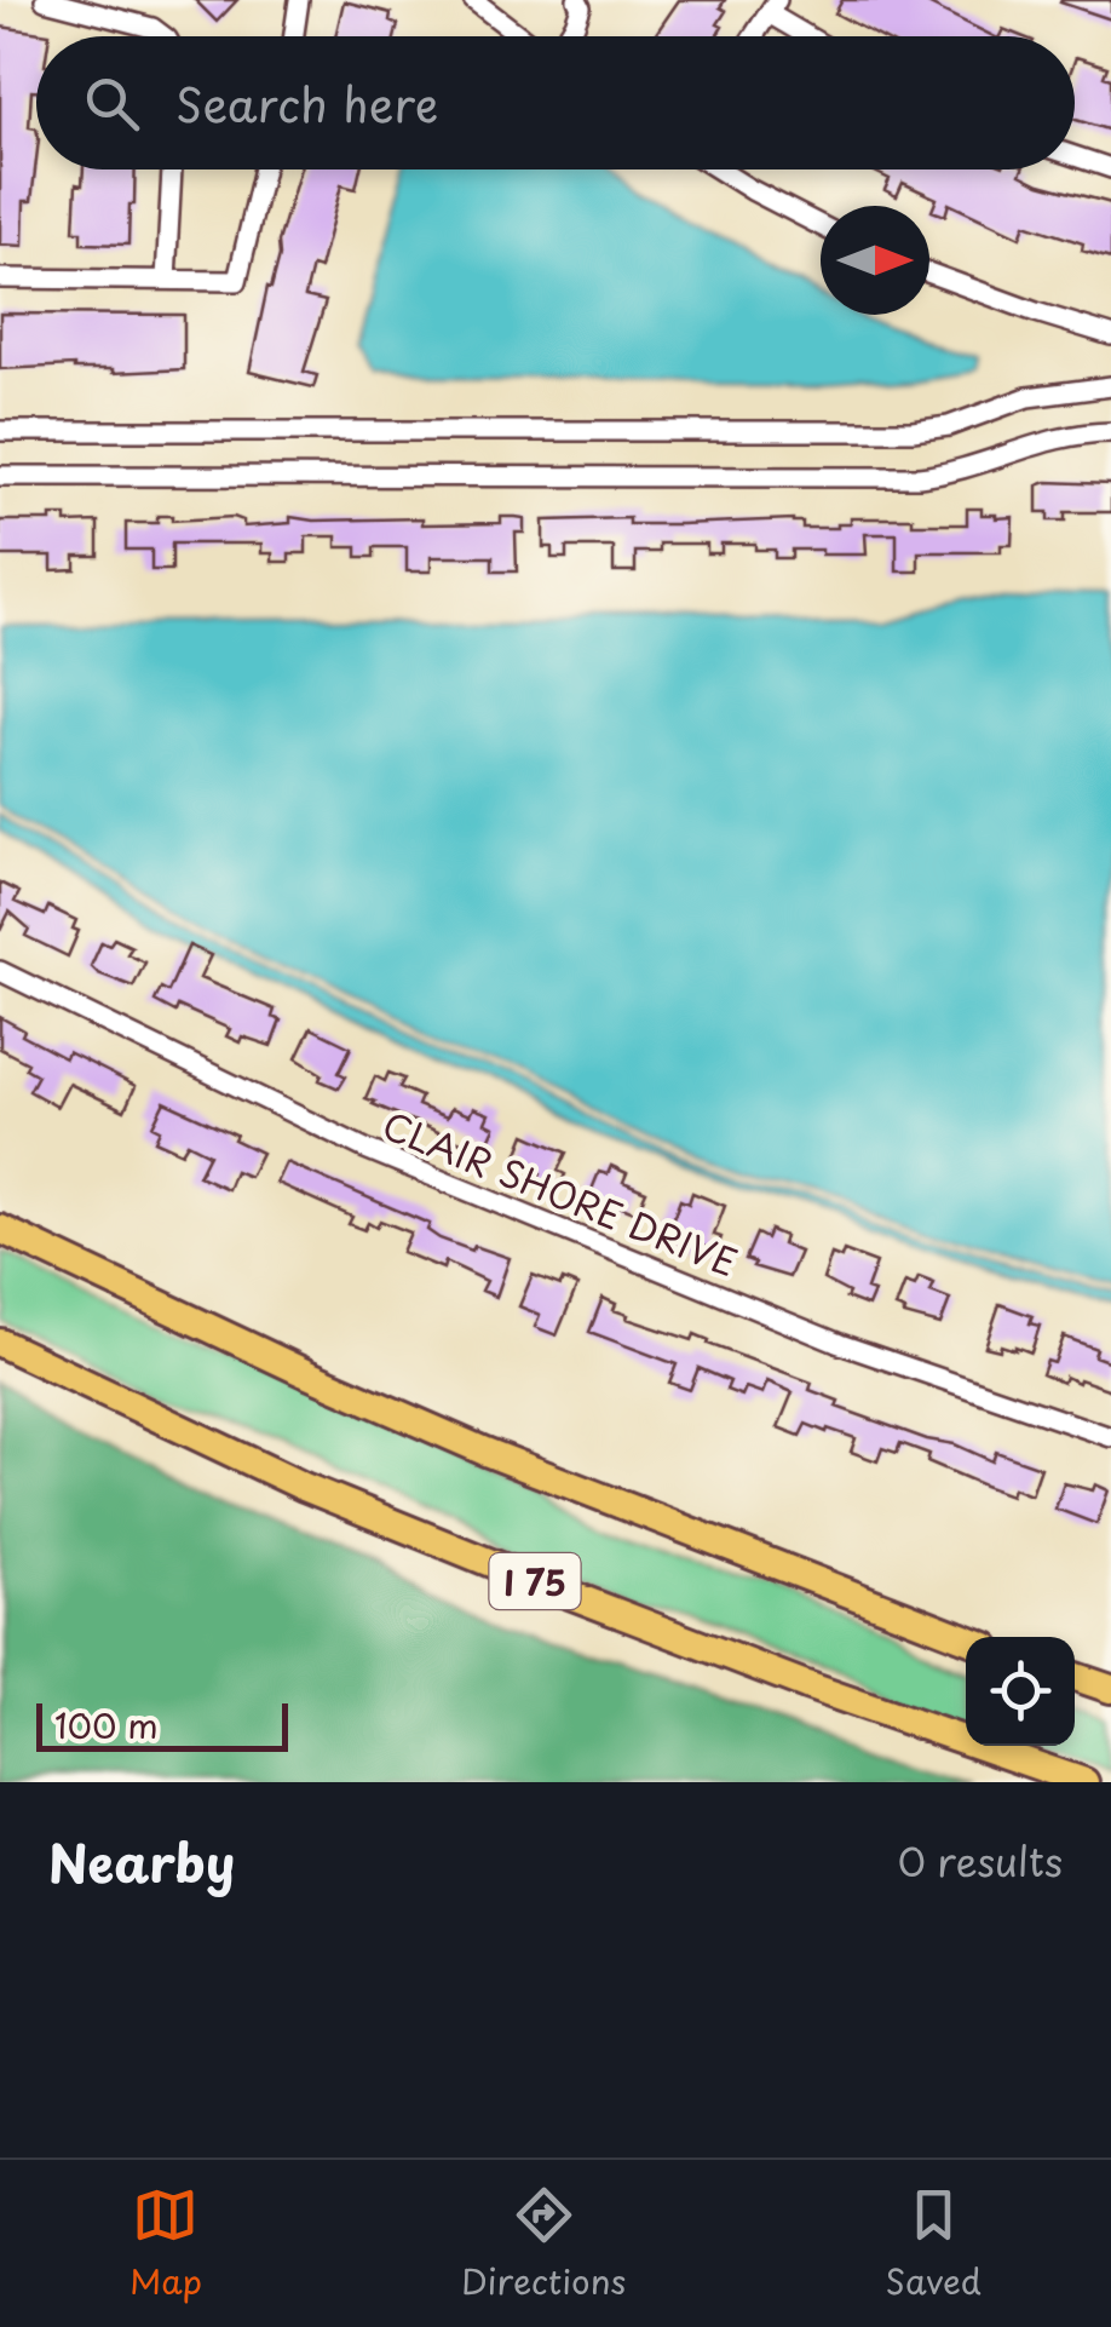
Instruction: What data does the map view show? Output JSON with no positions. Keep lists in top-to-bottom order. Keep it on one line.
{"streets":{"highway":["I 75"],"street":["CLAIR SHORE DRIVE"]},"scale_bar":"100 m","north":"right","page":{"search":"Search here","scale":"100 m","heading":["Nearby","0 results"],"nav":["Map","Directions","Saved"]}}
